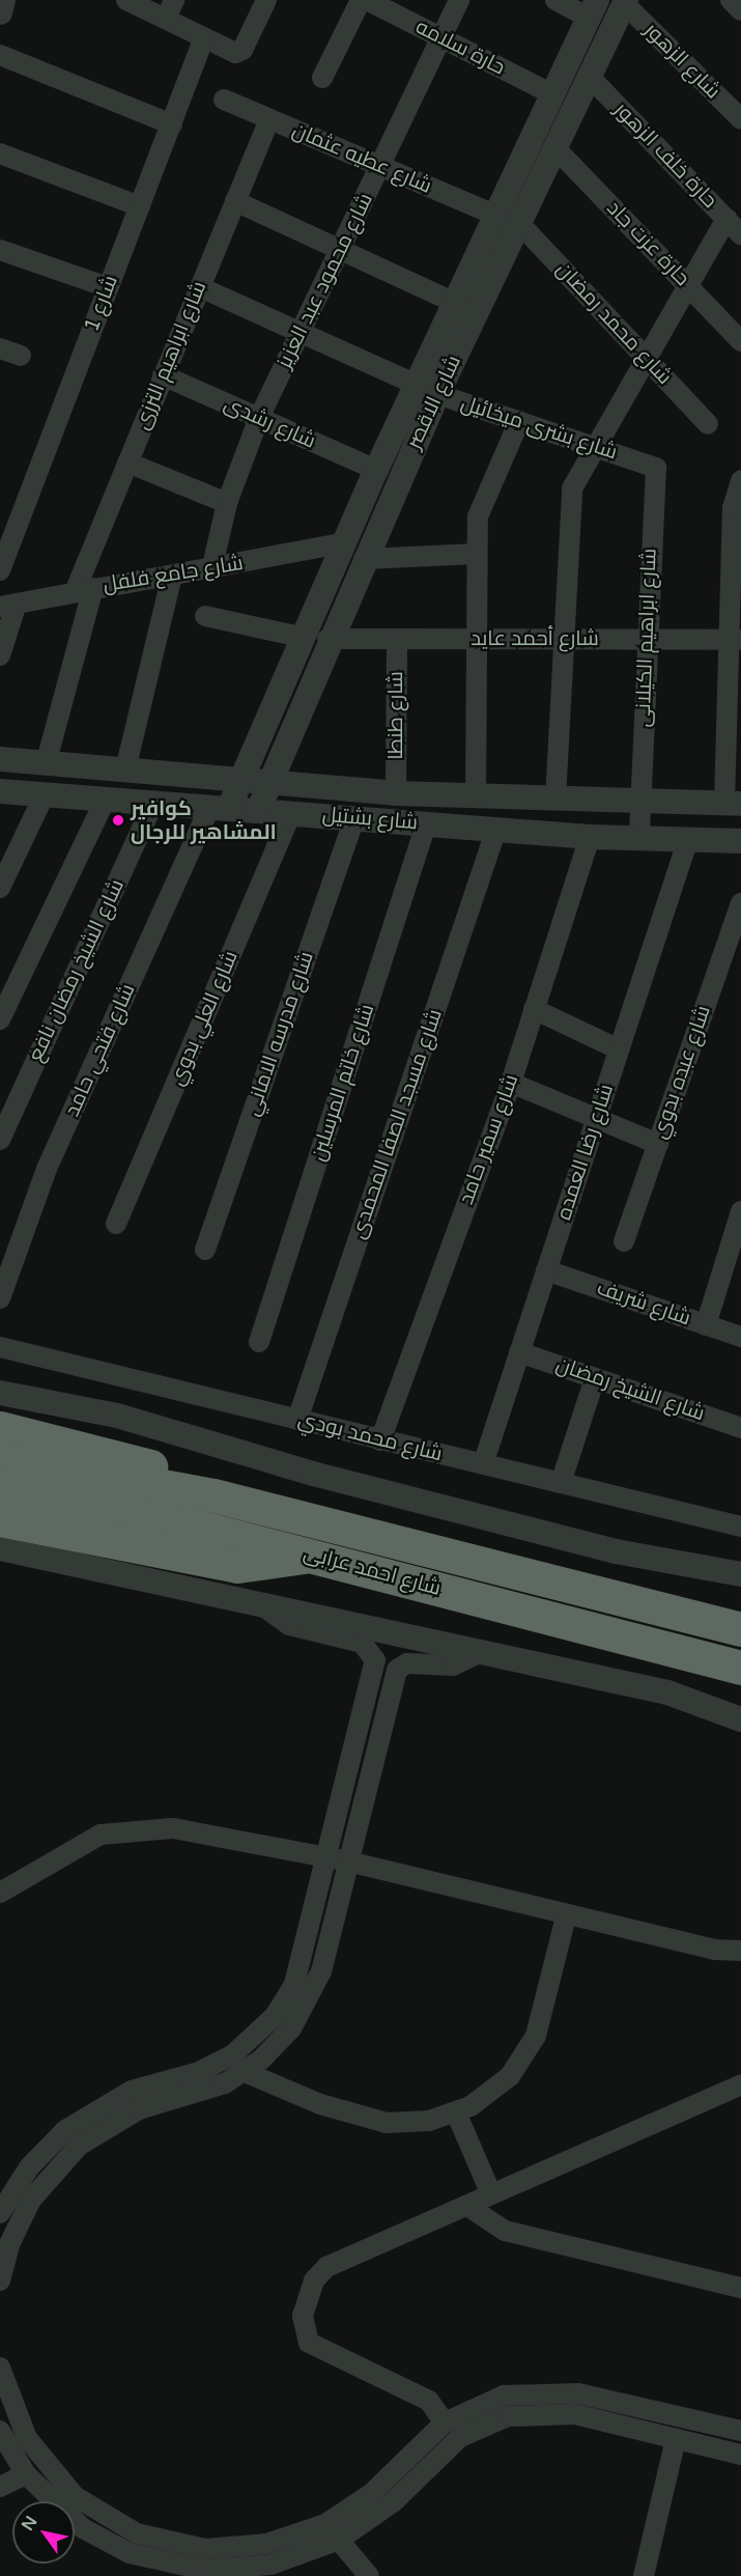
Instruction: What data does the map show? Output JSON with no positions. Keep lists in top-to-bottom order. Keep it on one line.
{"streets":{"highway":["شارع احمد عرابى"],"street":["حارة سلامه","شارع الزهور","حارة خلف الزهور","شارع عطيه عثمان","حارة عزت جاد","شارع محمود عبد العزيز","شارع 1","شارع محمد رمضان","شارع ابراهيم الترزى","شارع الاقصر","شارع رشدى","شارع بشرى ميخائيل","شارع جامع فلفل","شارع ابراهيم الكيلانى","شارع أحمد عايد","شارع طنطا","شارع بشتيل","شارع الشيخ رمضان نافع","شارع العلي بدوي","شارع مدرسه الاماني","شارع فتحي حامد","شارع عبده بدوي","شارع خاتم المرسلين","شارع مسجد الصفا المحمدى","شارع سمير حامد","شارع رضا العمده","شارع شريف","شارع الشيخ رمضان","شارع محمد بودي"]},"crossings":[["حارة سلامه","شارع محمود عبد العزيز"],["حارة سلامه","شارع الاقصر"],["شارع الزهور","شارع الاقصر"],["حارة خلف الزهور","شارع الاقصر"],["شارع عطيه عثمان","شارع محمود عبد العزيز"],["شارع عطيه عثمان","شارع محمد رمضان"],["شارع عطيه عثمان","شارع ابراهيم الترزى"],["شارع عطيه عثمان","شارع الاقصر"],["حارة عزت جاد","شارع الاقصر"],["شارع محمود عبد العزيز","شارع رشدى"],["شارع محمود عبد العزيز","شارع بشرى ميخائيل"],["شارع محمود عبد العزيز","شارع جامع فلفل"],["شارع محمد رمضان","شارع الاقصر"],["شارع ابراهيم الترزى","شارع رشدى"],["شارع ابراهيم الترزى","شارع بشرى ميخائيل"],["شارع ابراهيم الترزى","شارع جامع فلفل"],["شارع ابراهيم الترزى","شارع بشتيل"],["شارع الاقصر","شارع رشدى"],["شارع الاقصر","شارع بشرى ميخائيل"],["شارع الاقصر","شارع جامع فلفل"],["شارع الاقصر","شارع أحمد عايد"],["شارع الاقصر","شارع بشتيل"],["شارع الاقصر","شارع فتحي حامد"],["شارع بشرى ميخائيل","شارع ابراهيم الكيلانى"],["شارع ابراهيم الكيلانى","شارع أحمد عايد"],["شارع ابراهيم الكيلانى","شارع بشتيل"],["شارع أحمد عايد","شارع طنطا"],["شارع طنطا","شارع بشتيل"],["شارع بشتيل","شارع الشيخ رمضان نافع"],["شارع بشتيل","شارع العلي بدوي"],["شارع بشتيل","شارع مدرسه الاماني"],["شارع بشتيل","شارع فتحي حامد"],["شارع بشتيل","شارع خاتم المرسلين"],["شارع بشتيل","شارع مسجد الصفا المحمدى"],["شارع بشتيل","شارع سمير حامد"],["شارع بشتيل","شارع رضا العمده"],["شارع مسجد الصفا المحمدى","شارع محمد بودي"],["شارع سمير حامد","شارع محمد بودي"],["شارع رضا العمده","شارع شريف"],["شارع رضا العمده","شارع الشيخ رمضان"],["شارع رضا العمده","شارع محمد بودي"]],"places":["كوافير المشاهير للرجال"],"north":"top left"}
